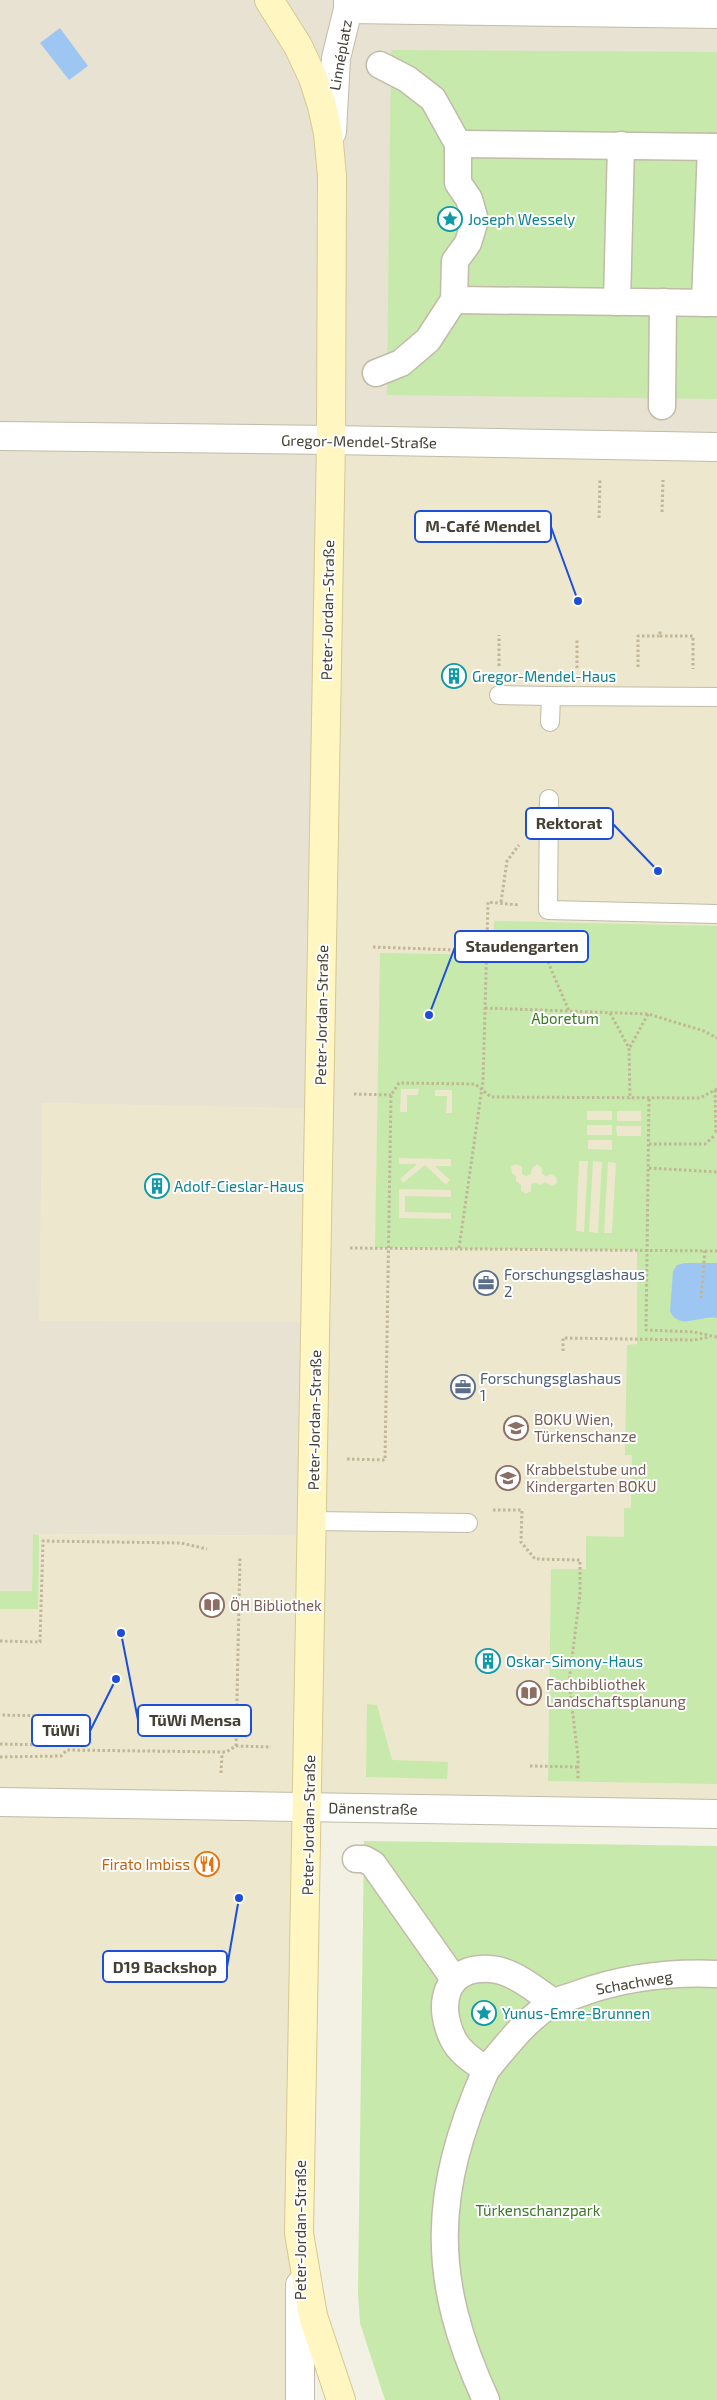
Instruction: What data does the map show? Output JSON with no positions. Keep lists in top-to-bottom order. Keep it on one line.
{"streets":{"main road":["Linnéplatz","Peter-Jordan-Straße"],"street":["Gregor-Mendel-Straße","Dänenstraße","Schachweg"]},"crossings":[["Linnéplatz","Gregor-Mendel-Straße"],["Linnéplatz","Peter-Jordan-Straße"],["Gregor-Mendel-Straße","Peter-Jordan-Straße"],["Peter-Jordan-Straße","Dänenstraße"]],"parks":["Aboretum","Türkenschanzpark"],"places":{"place":["Joseph Wessely","Yunus-Emre-Brunnen"],"other":["M-Café Mendel","Rektorat","Staudengarten","TüWi Mensa","TüWi","D19 Backshop"],"building":["Gregor-Mendel-Haus","Adolf-Cieslar-Haus","Oskar-Simony-Haus"],"office":["Forschungsglashaus 2","Forschungsglashaus 1"],"school or university":["BOKU Wien, Türkenschanze","Krabbelstube und Kindergarten BOKU"],"library":["ÖH Bibliothek","Fachbibliothek Landschaftsplanung"],"restaurant":["Firato Imbiss"]}}
